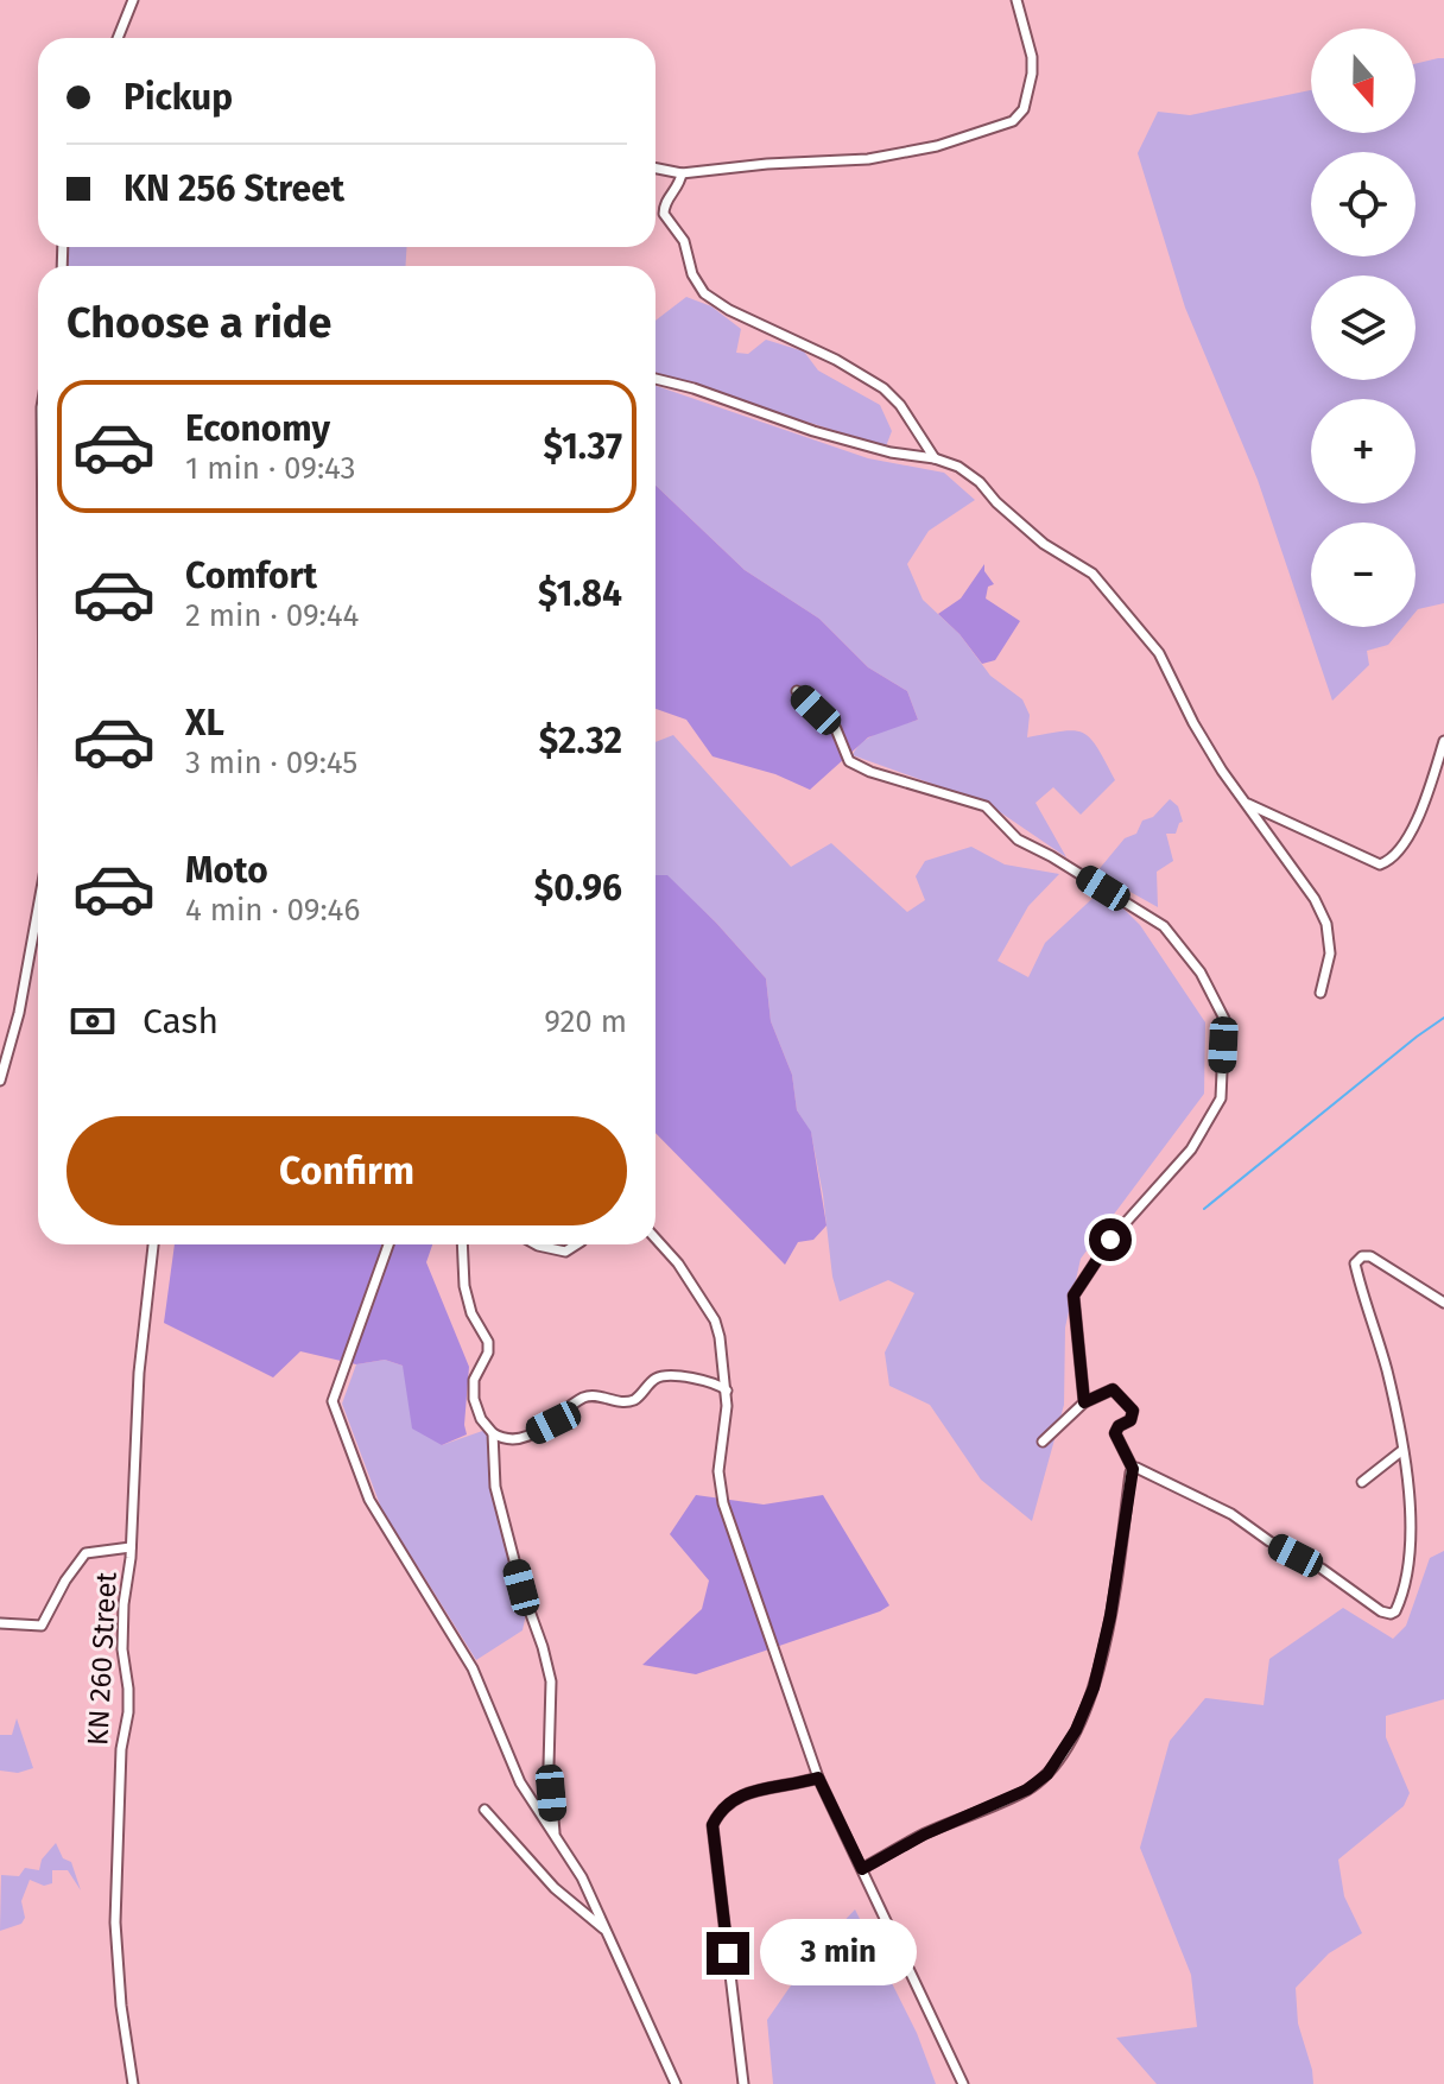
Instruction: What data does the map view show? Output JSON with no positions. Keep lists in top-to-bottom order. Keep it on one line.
{"streets":{"street":["KN 260 Street"]},"north":"bottom","page":{"map_buttons":["+","−"],"banner":["Pickup","KN 256 Street"],"heading":"Choose a ride","list":[{"name":"Economy","note":"1 min · 09:43","value":"$1.37"},{"name":"Comfort","note":"2 min · 09:44","value":"$1.84"},{"name":"XL","note":"3 min · 09:45","value":"$2.32"},{"name":"Moto","note":"4 min · 09:46","value":"$0.96"}],"pay":["Cash","920 m"],"buttons":"Confirm","bubble":"3 min"}}
